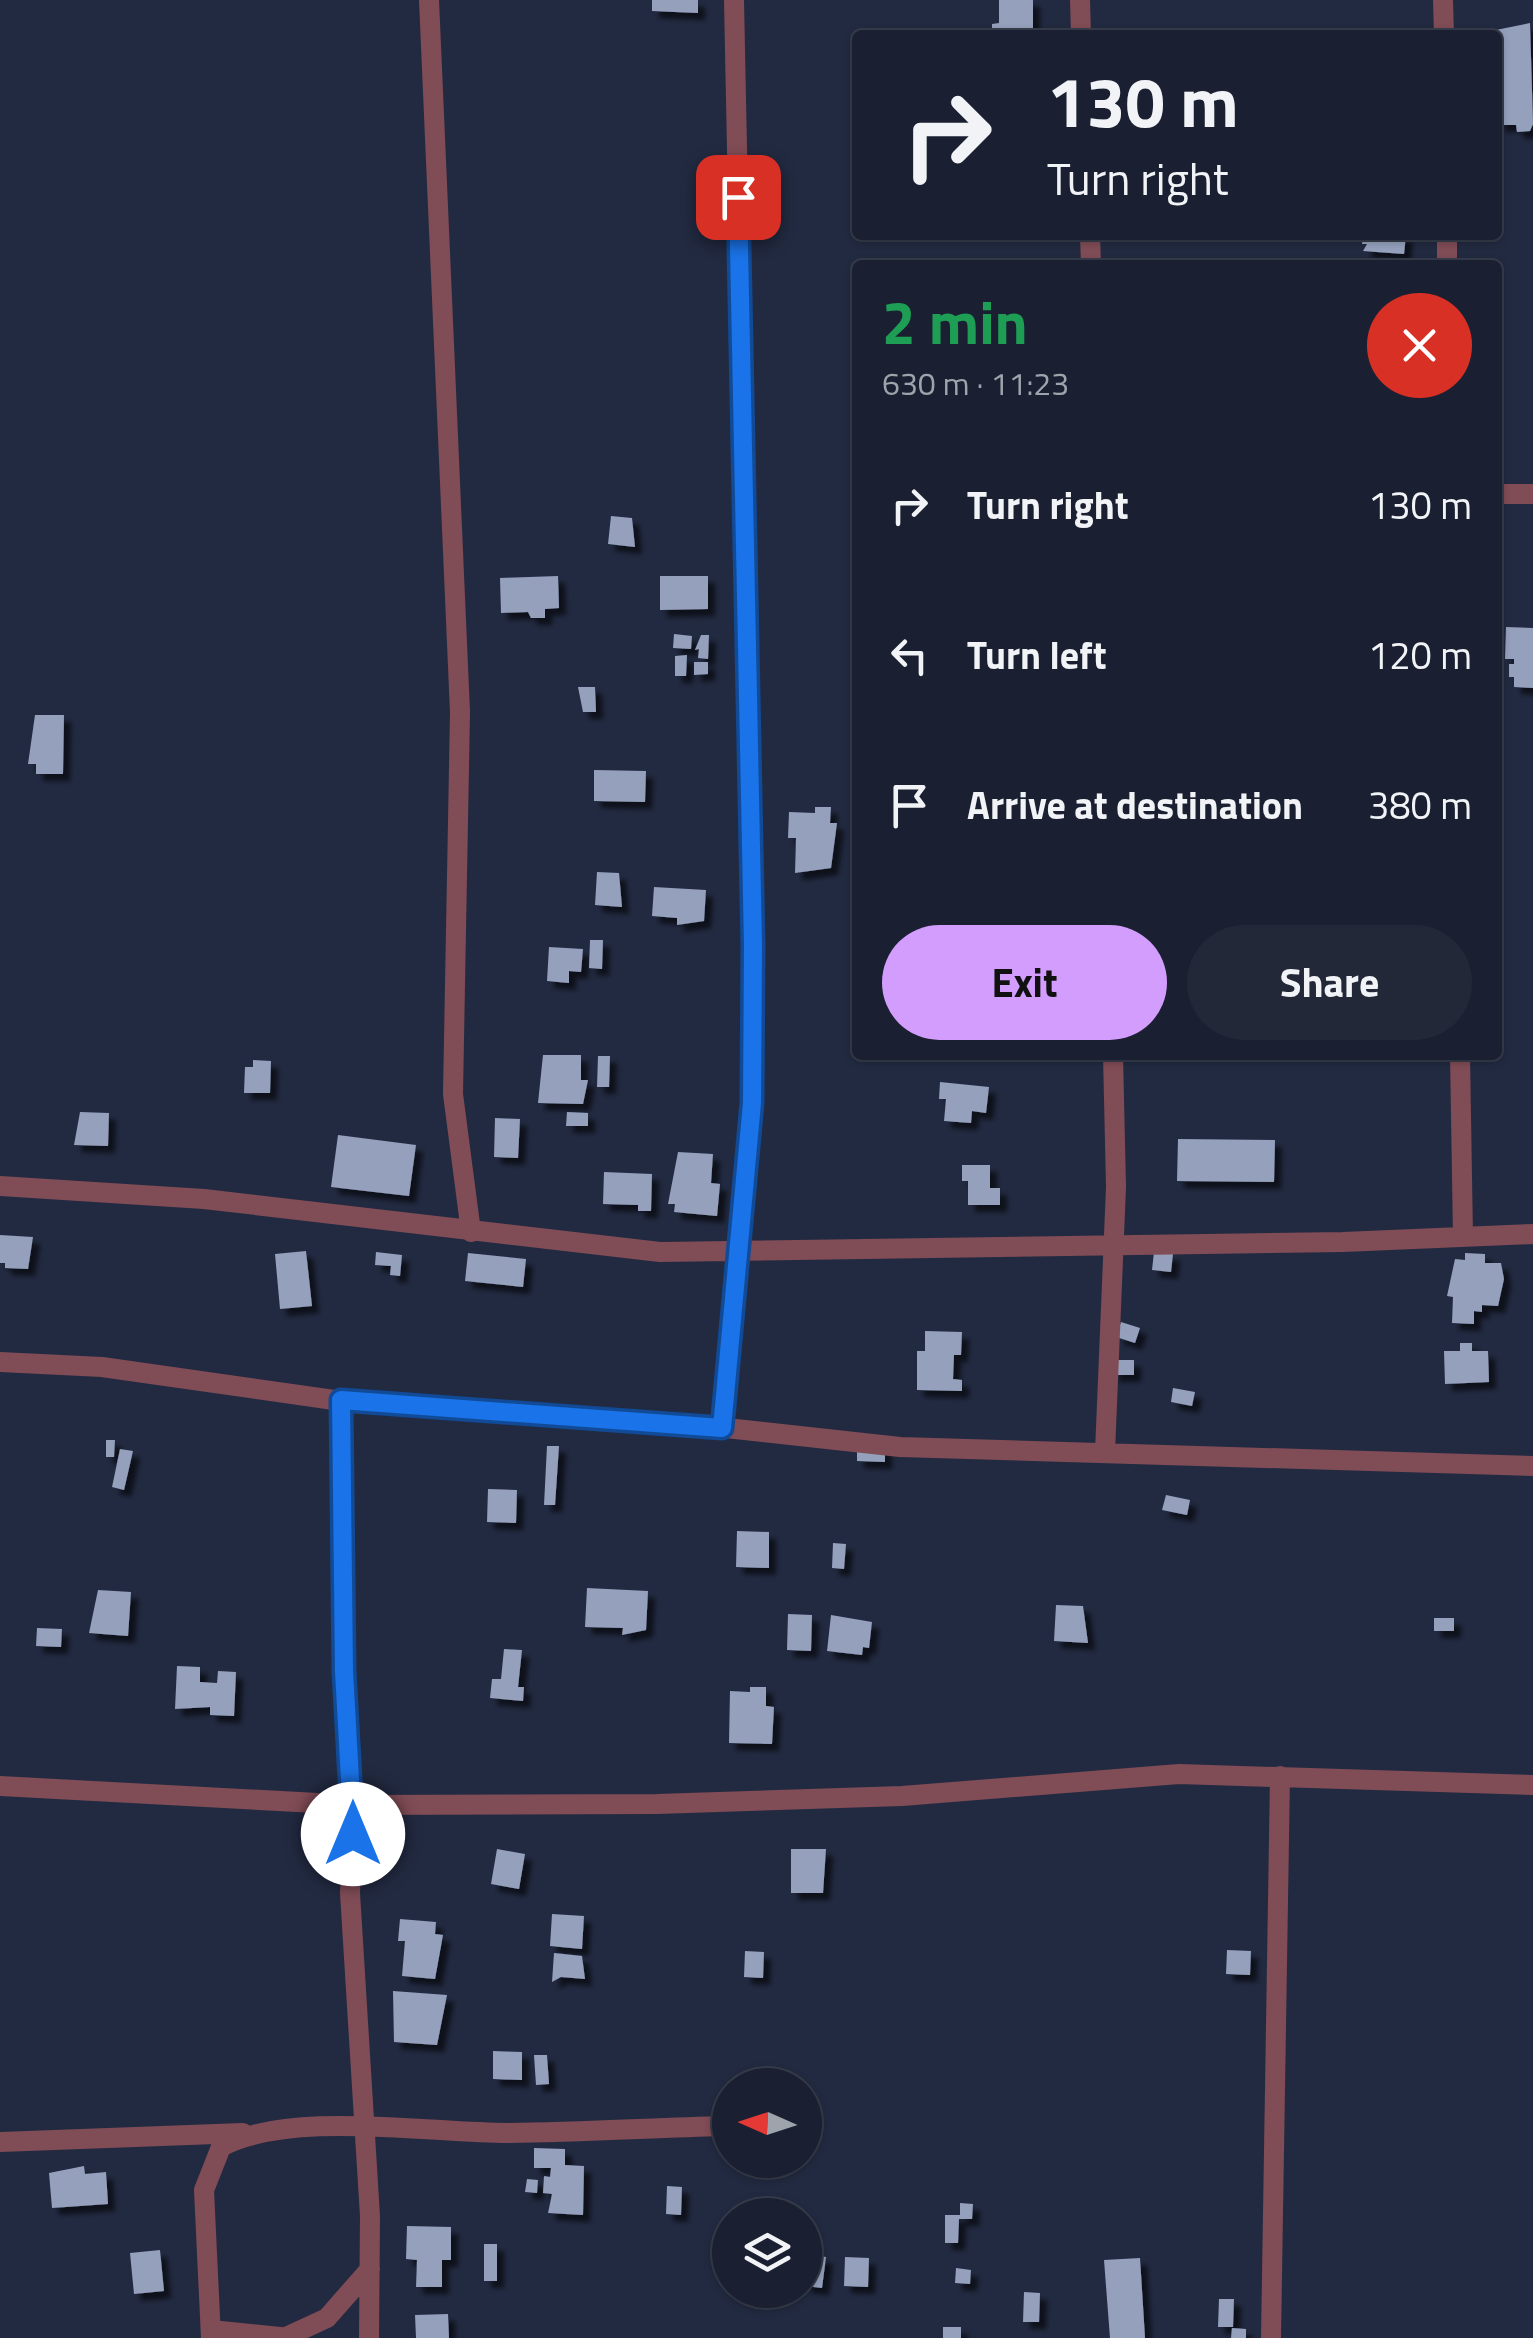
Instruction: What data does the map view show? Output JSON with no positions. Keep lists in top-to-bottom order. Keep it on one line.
{"north":"left","page":{"turn":["130 m","Turn right"],"heading":["2 min","630 m · 11:23"],"list":[{"name":"Turn right","value":"130 m"},{"name":"Turn left","value":"120 m"},{"name":"Arrive at destination","value":"380 m"}],"buttons":["Exit","Share"]}}
